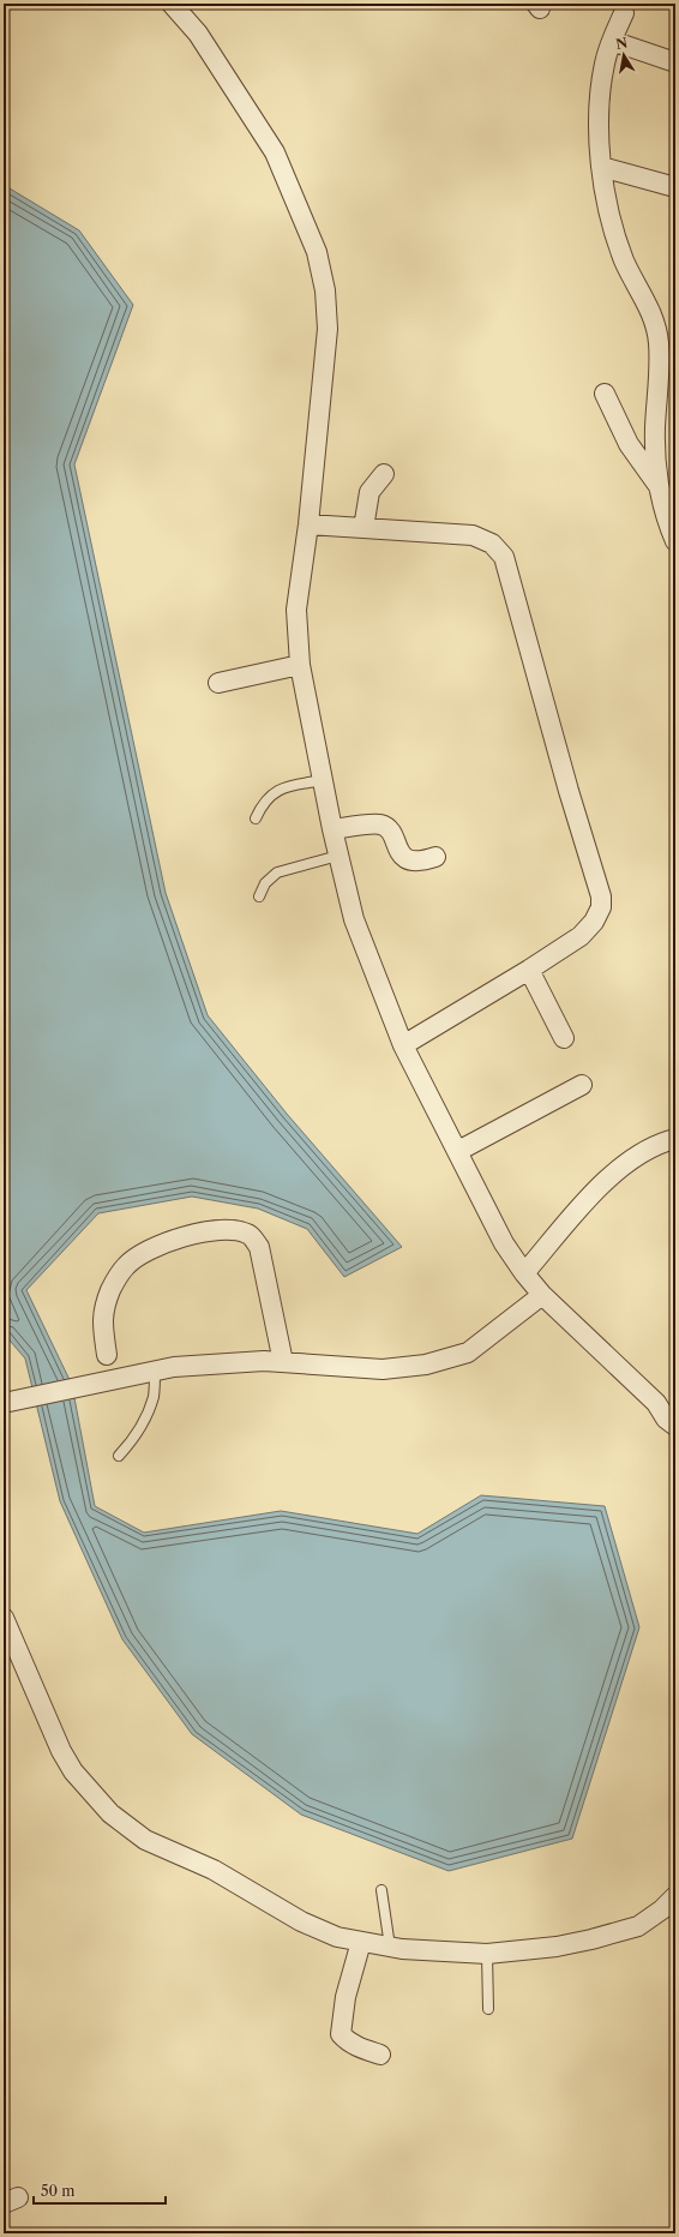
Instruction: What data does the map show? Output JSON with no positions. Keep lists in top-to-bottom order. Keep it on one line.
{"scale_bar":"50 m","north":"top"}
